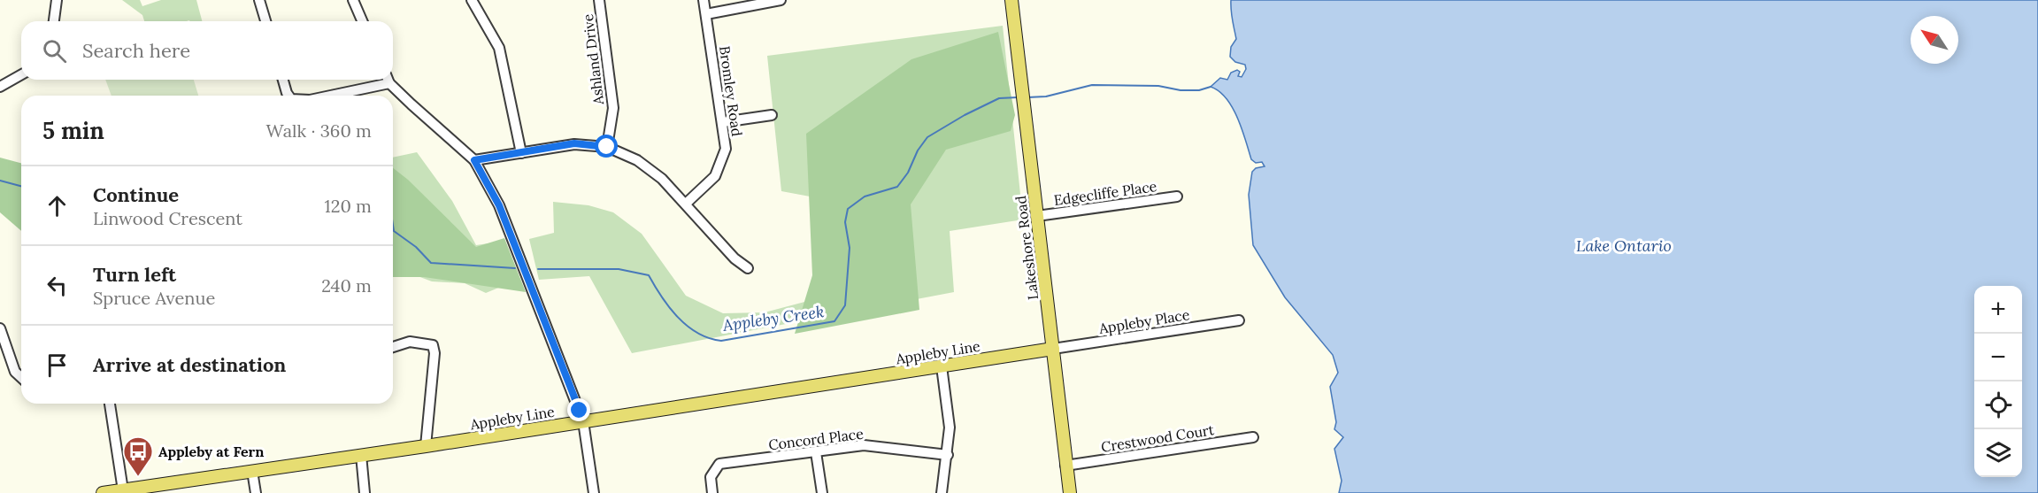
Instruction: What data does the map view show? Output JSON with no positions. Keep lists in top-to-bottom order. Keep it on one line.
{"streets":{"main road":["Lakeshore Road","Appleby Line"],"street":["Ashland Drive","Bromley Road","Edgecliffe Place","Appleby Place","Crestwood Court","Concord Place"]},"crossings":[["Edgecliffe Place","Lakeshore Road"],["Lakeshore Road","Appleby Place"],["Lakeshore Road","Appleby Line"],["Lakeshore Road","Crestwood Court"],["Appleby Place","Appleby Line"]],"water":["Lake Ontario","Appleby Creek"],"places":{"bus stop":["Appleby at Fern"]},"north":"top left","page":{"search":"Search here","heading":["5 min","Walk · 360 m"],"list":[["Continue","Linwood Crescent","120 m"],["Turn left","Spruce Avenue","240 m"],"Arrive at destination"],"map_buttons":["+","−"]}}
